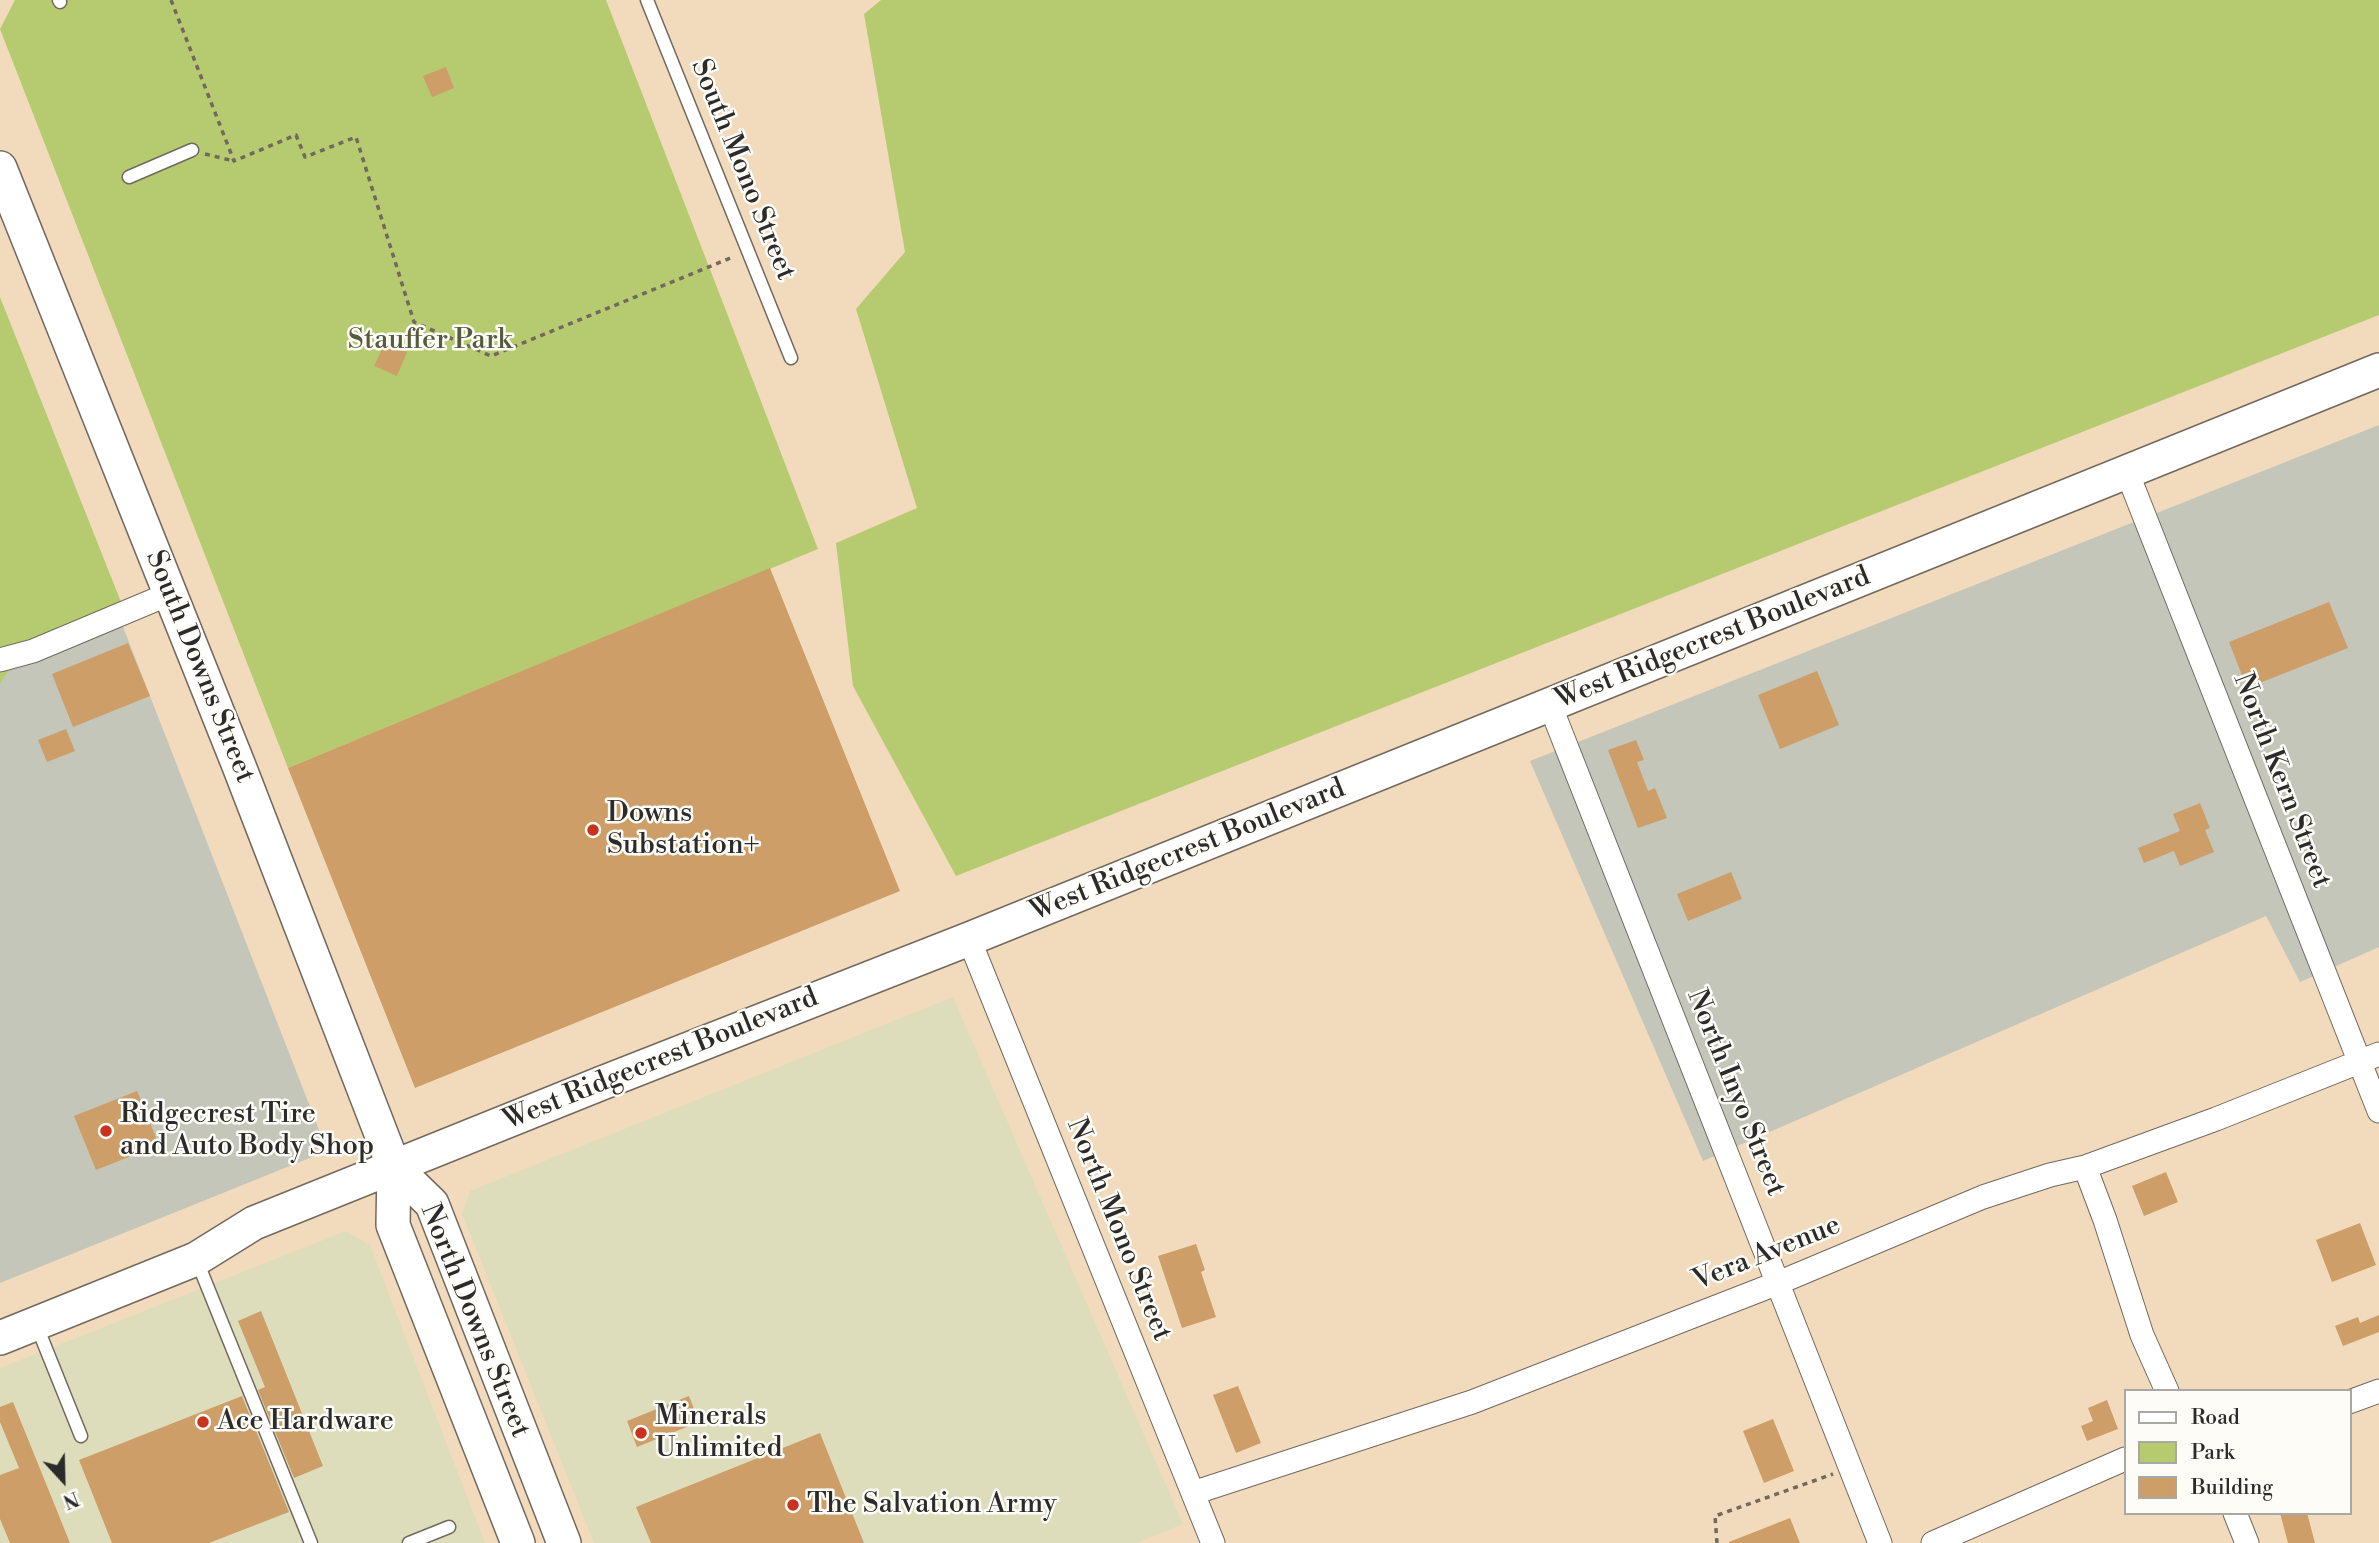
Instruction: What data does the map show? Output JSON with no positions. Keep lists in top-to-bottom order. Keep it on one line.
{"streets":{"main road":["West Ridgecrest Boulevard","South Downs Street","North Downs Street"],"street":["North Kern Street","North Inyo Street","North Mono Street","Vera Avenue"],"lane":["South Mono Street"]},"crossings":[["West Ridgecrest Boulevard","South Downs Street"],["West Ridgecrest Boulevard","North Kern Street"],["West Ridgecrest Boulevard","North Inyo Street"],["West Ridgecrest Boulevard","North Mono Street"],["West Ridgecrest Boulevard","North Downs Street"],["South Downs Street","North Downs Street"],["North Kern Street","Vera Avenue"],["North Inyo Street","Vera Avenue"],["North Mono Street","Vera Avenue"]],"parks":["Stauffer Park"],"places":["Downs Substation+","Ridgecrest Tire and Auto Body Shop","Ace Hardware","Minerals Unlimited","The Salvation Army"],"legend":["Road","Park","Building"],"north":"bottom"}
